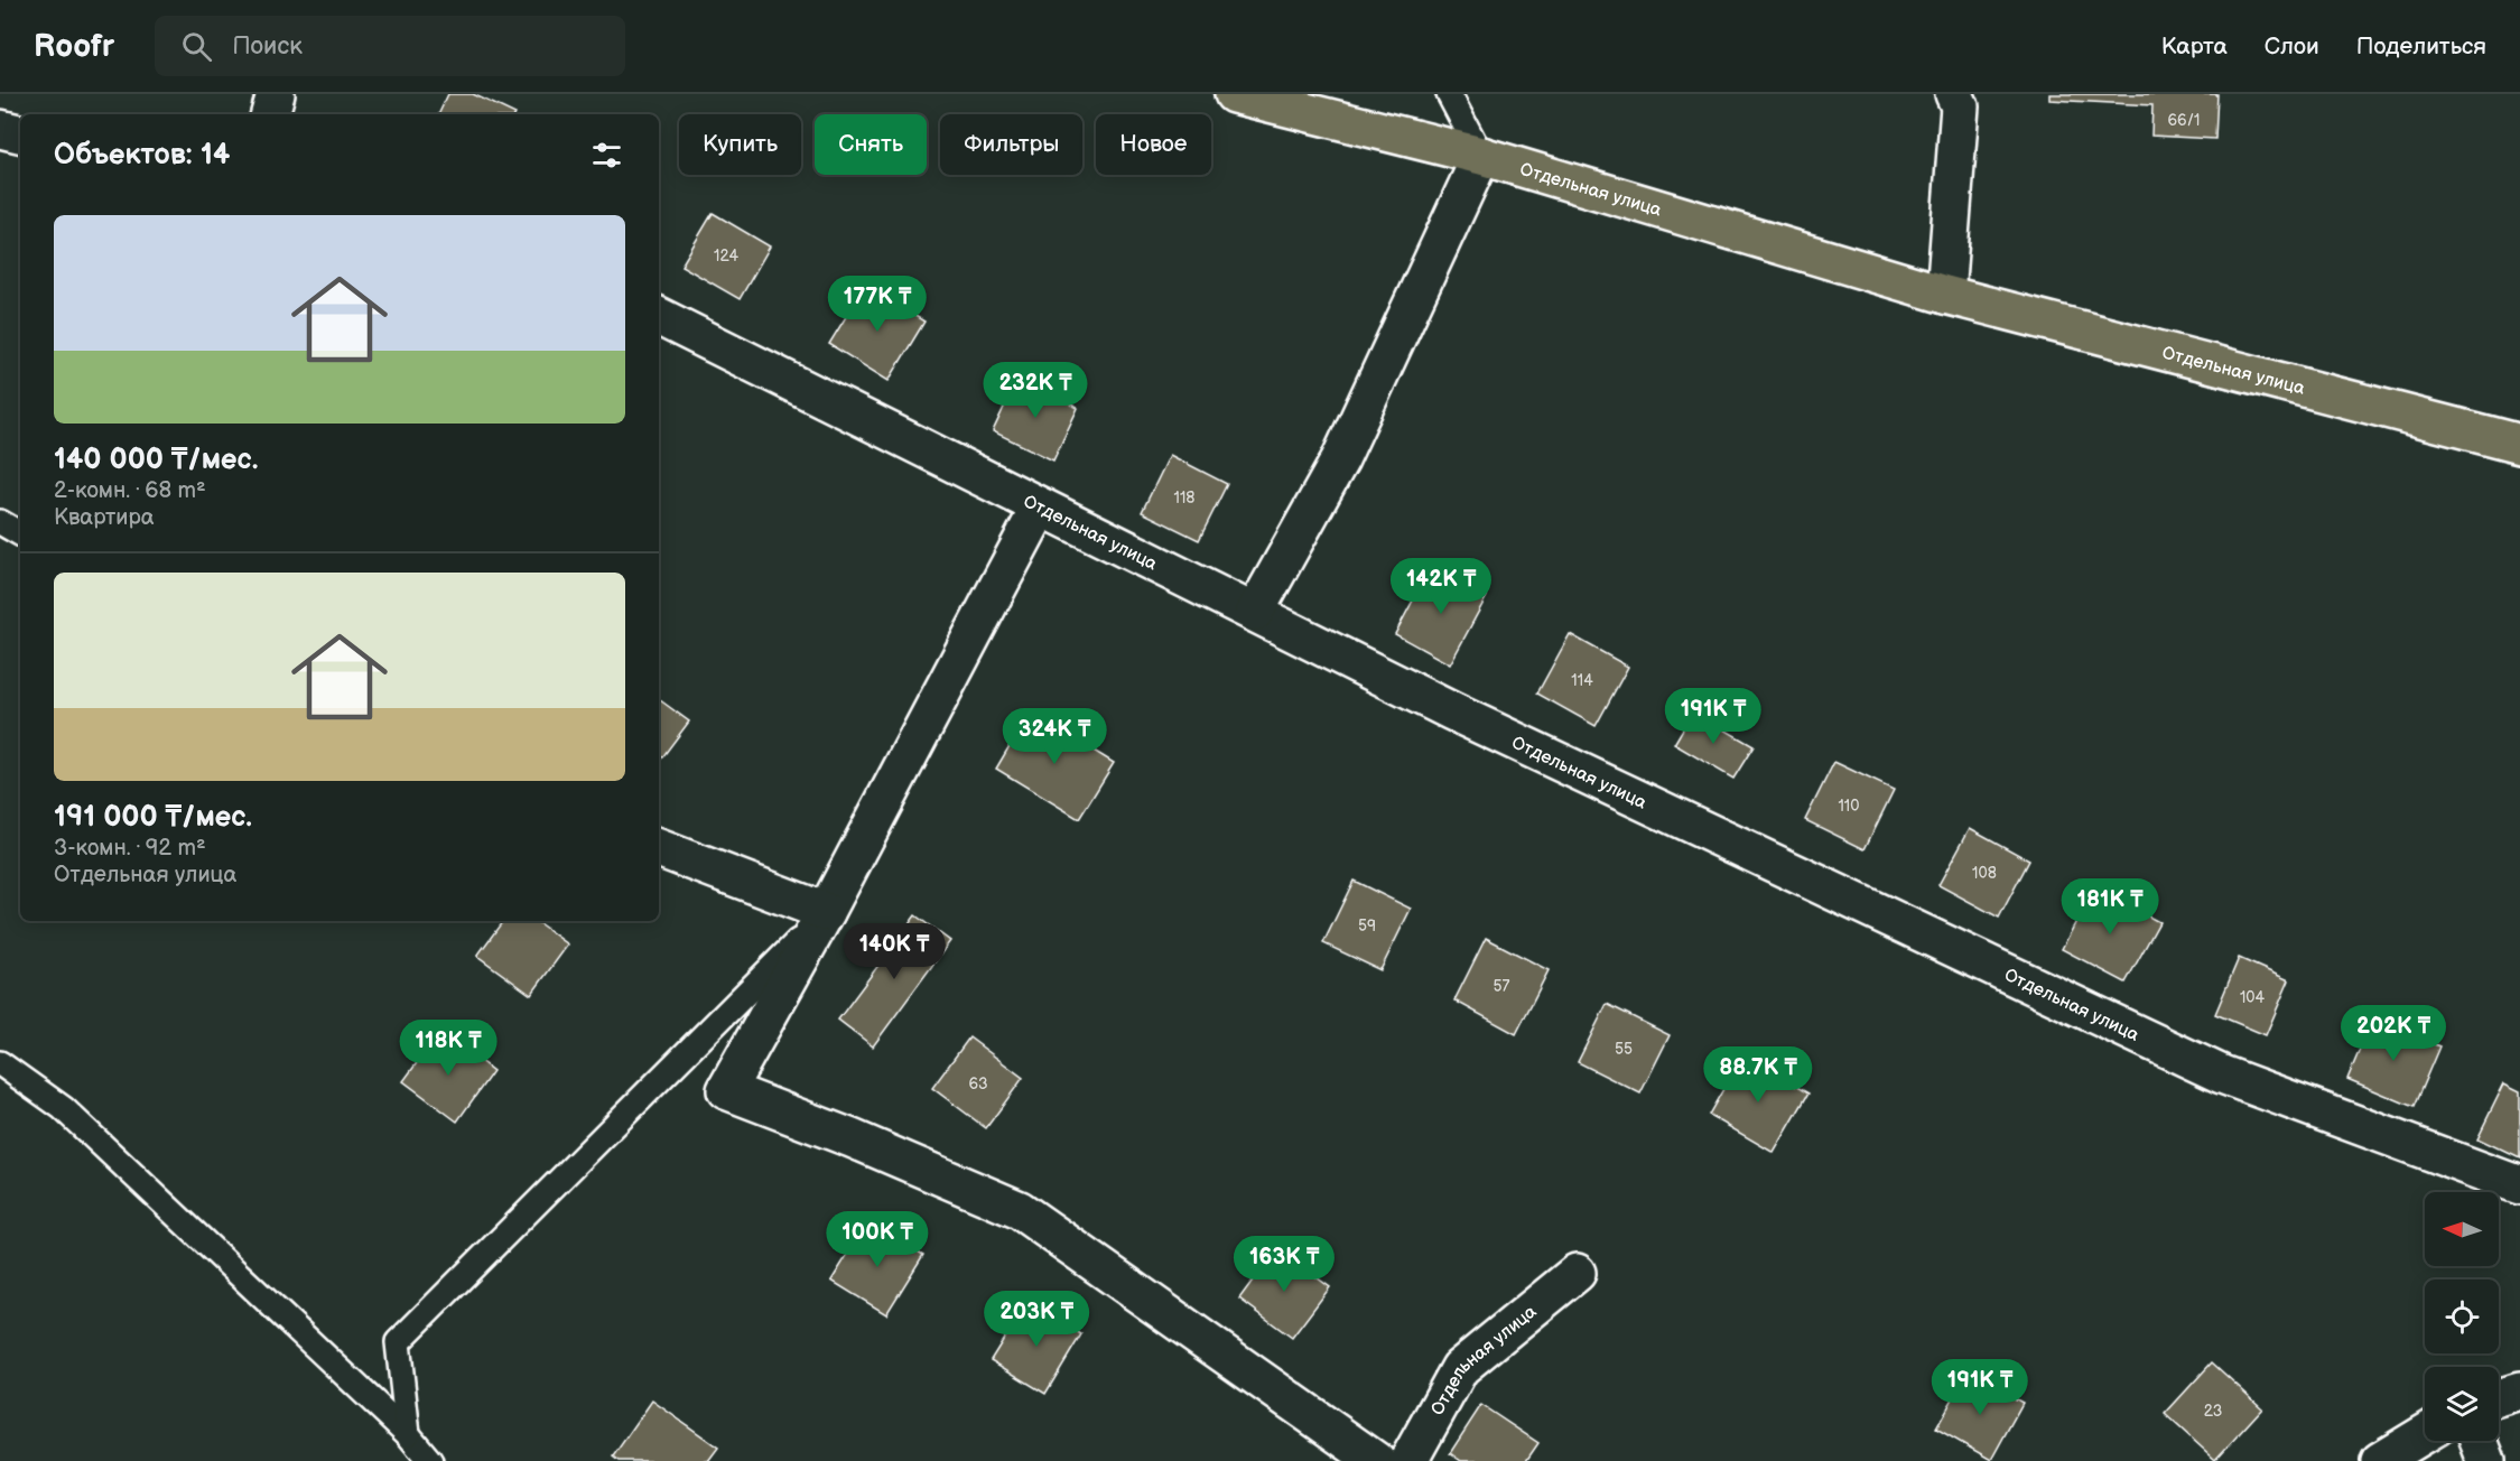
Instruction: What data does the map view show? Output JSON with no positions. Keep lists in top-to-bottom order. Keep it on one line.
{"streets":{"main road":["Отдельная улица"]},"house_numbers":["66/1","124","118","114","110","108","59","57","104","55","63","23"],"north":"left","page":{"header":"Roofr","search":"Поиск","nav":["Карта","Слои","Поделиться"],"chip":["Купить","Снять","Фильтры","Новое"],"heading":"Объектов: 14","list":[{"name":"140 000 ₸/мес.","note":"2-комн. · 68 m² · Квартира"},{"name":"191 000 ₸/мес.","note":"3-комн. · 92 m² · Отдельная улица"}],"price":["177K ₸","232K ₸","142K ₸","191K ₸","324K ₸","181K ₸","140K ₸","202K ₸","118K ₸","88.7K ₸","100K ₸","163K ₸","203K ₸","191K ₸"]}}
